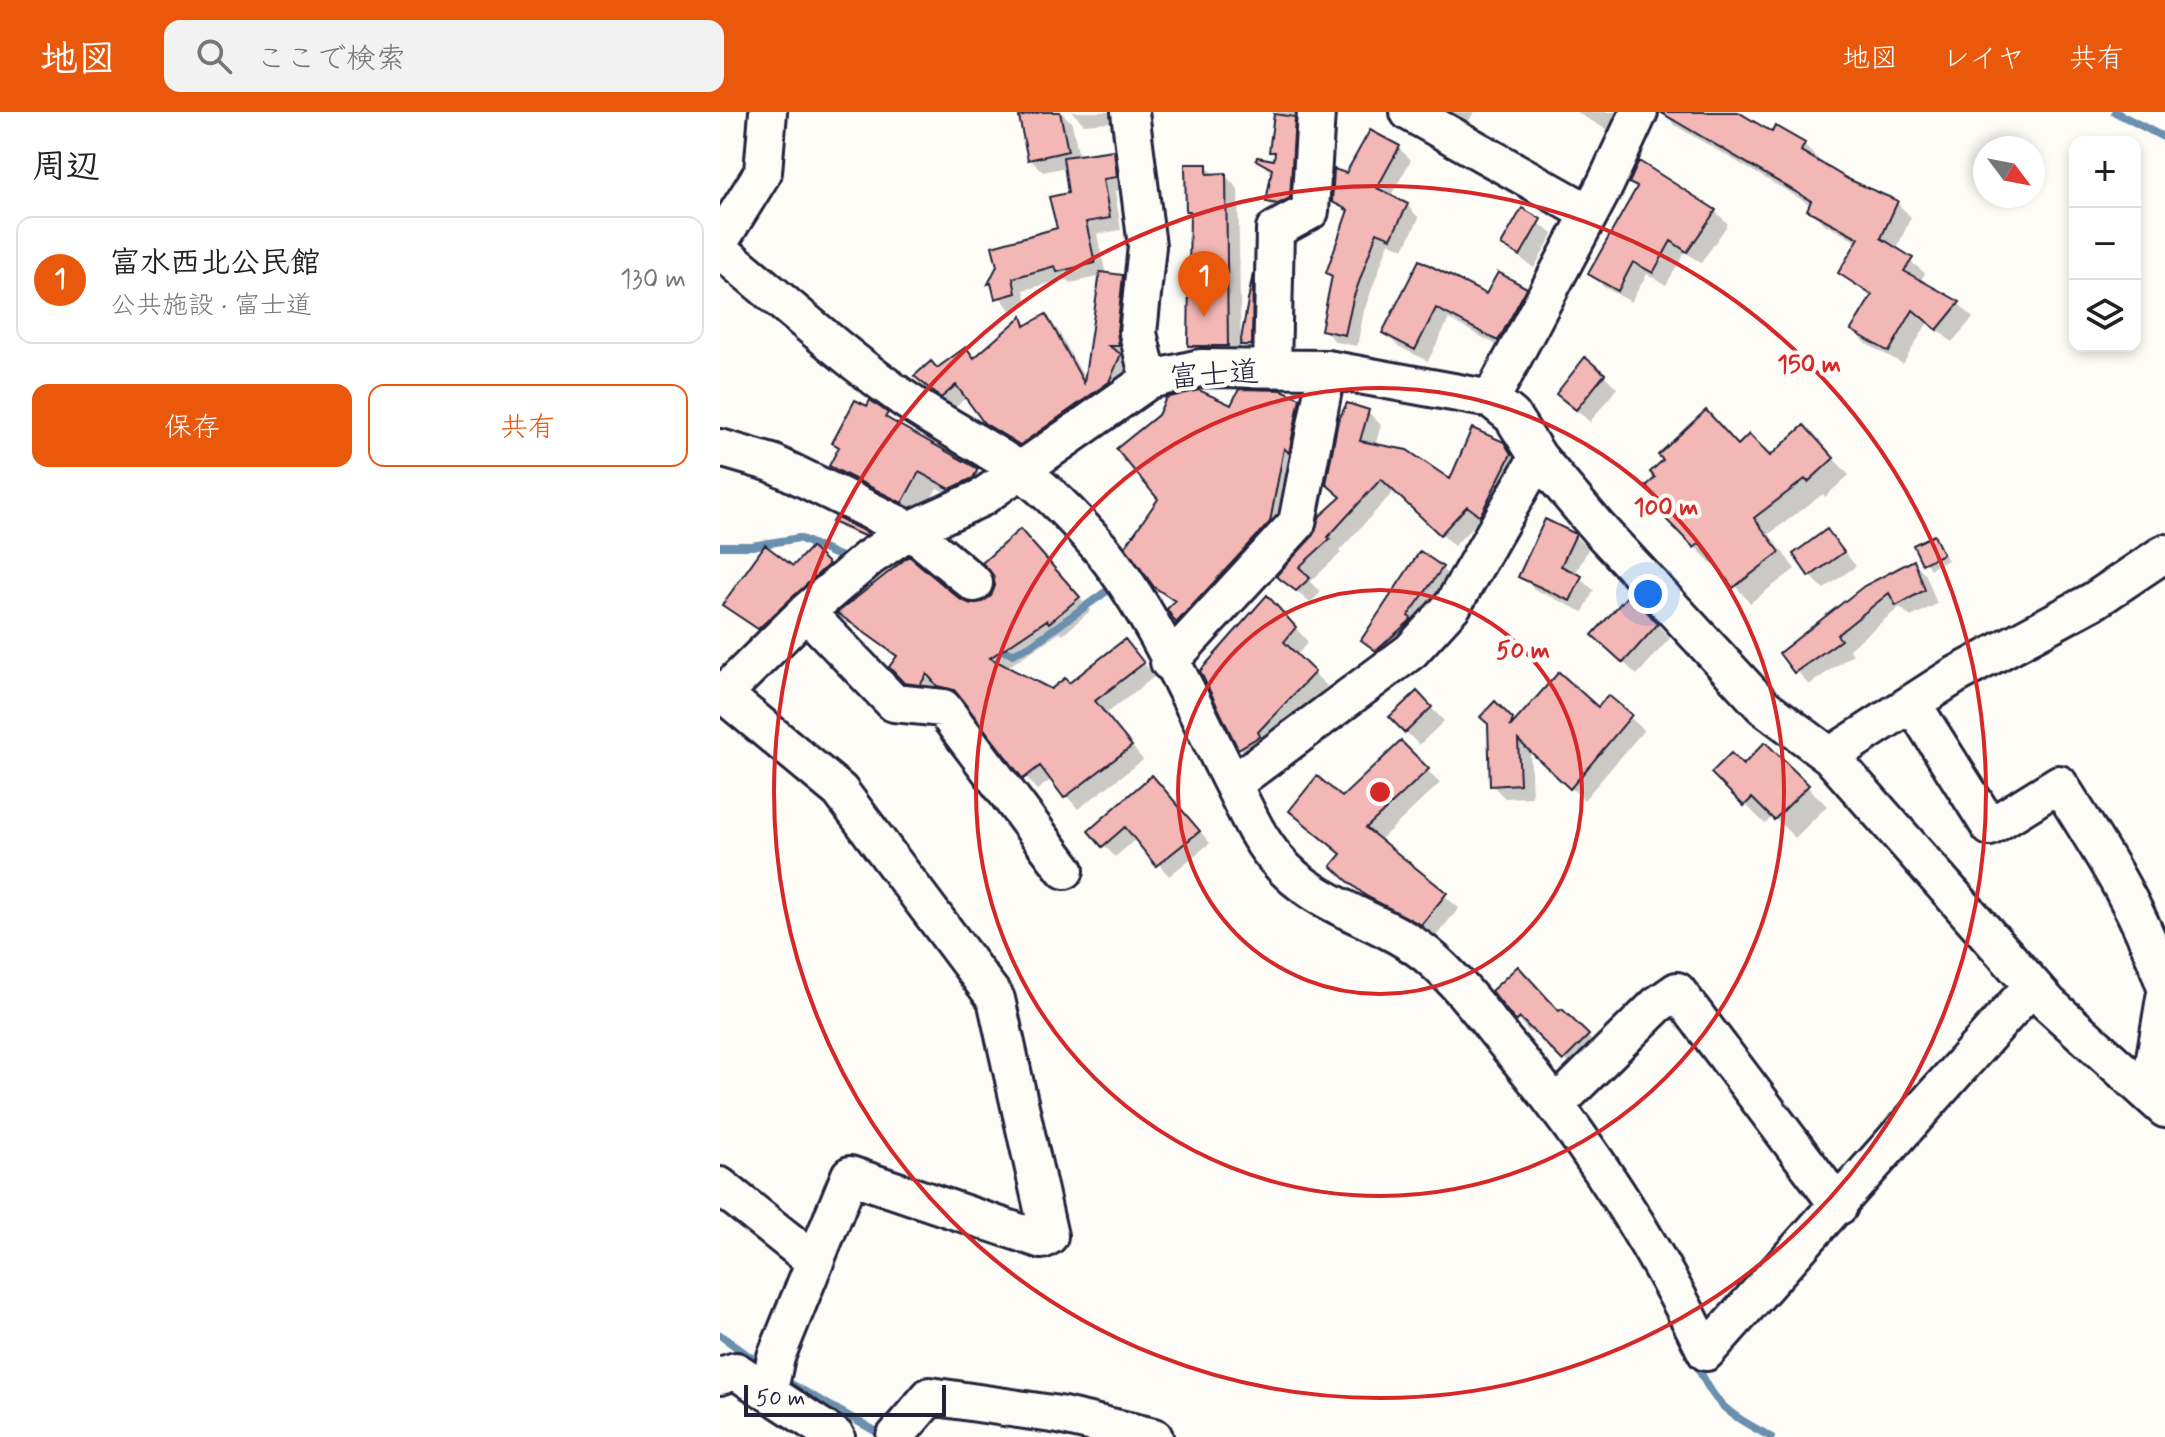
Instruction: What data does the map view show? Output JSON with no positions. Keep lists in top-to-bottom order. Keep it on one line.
{"streets":{"street":["富士道"]},"scale_bar":"50 m","north":"bottom right","page":{"header":"地図","search":"ここで検索","nav":["地図","レイヤ","共有"],"heading":"周辺","map_buttons":["+","−"],"list":[{"mark":"1","name":"富水西北公民館","note":"公共施設 · 富士道","value":"130 m"}],"pins":"1","buttons":["保存","共有"],"scale":"50 m"},"rings":["150 m","100 m","50 m"]}
